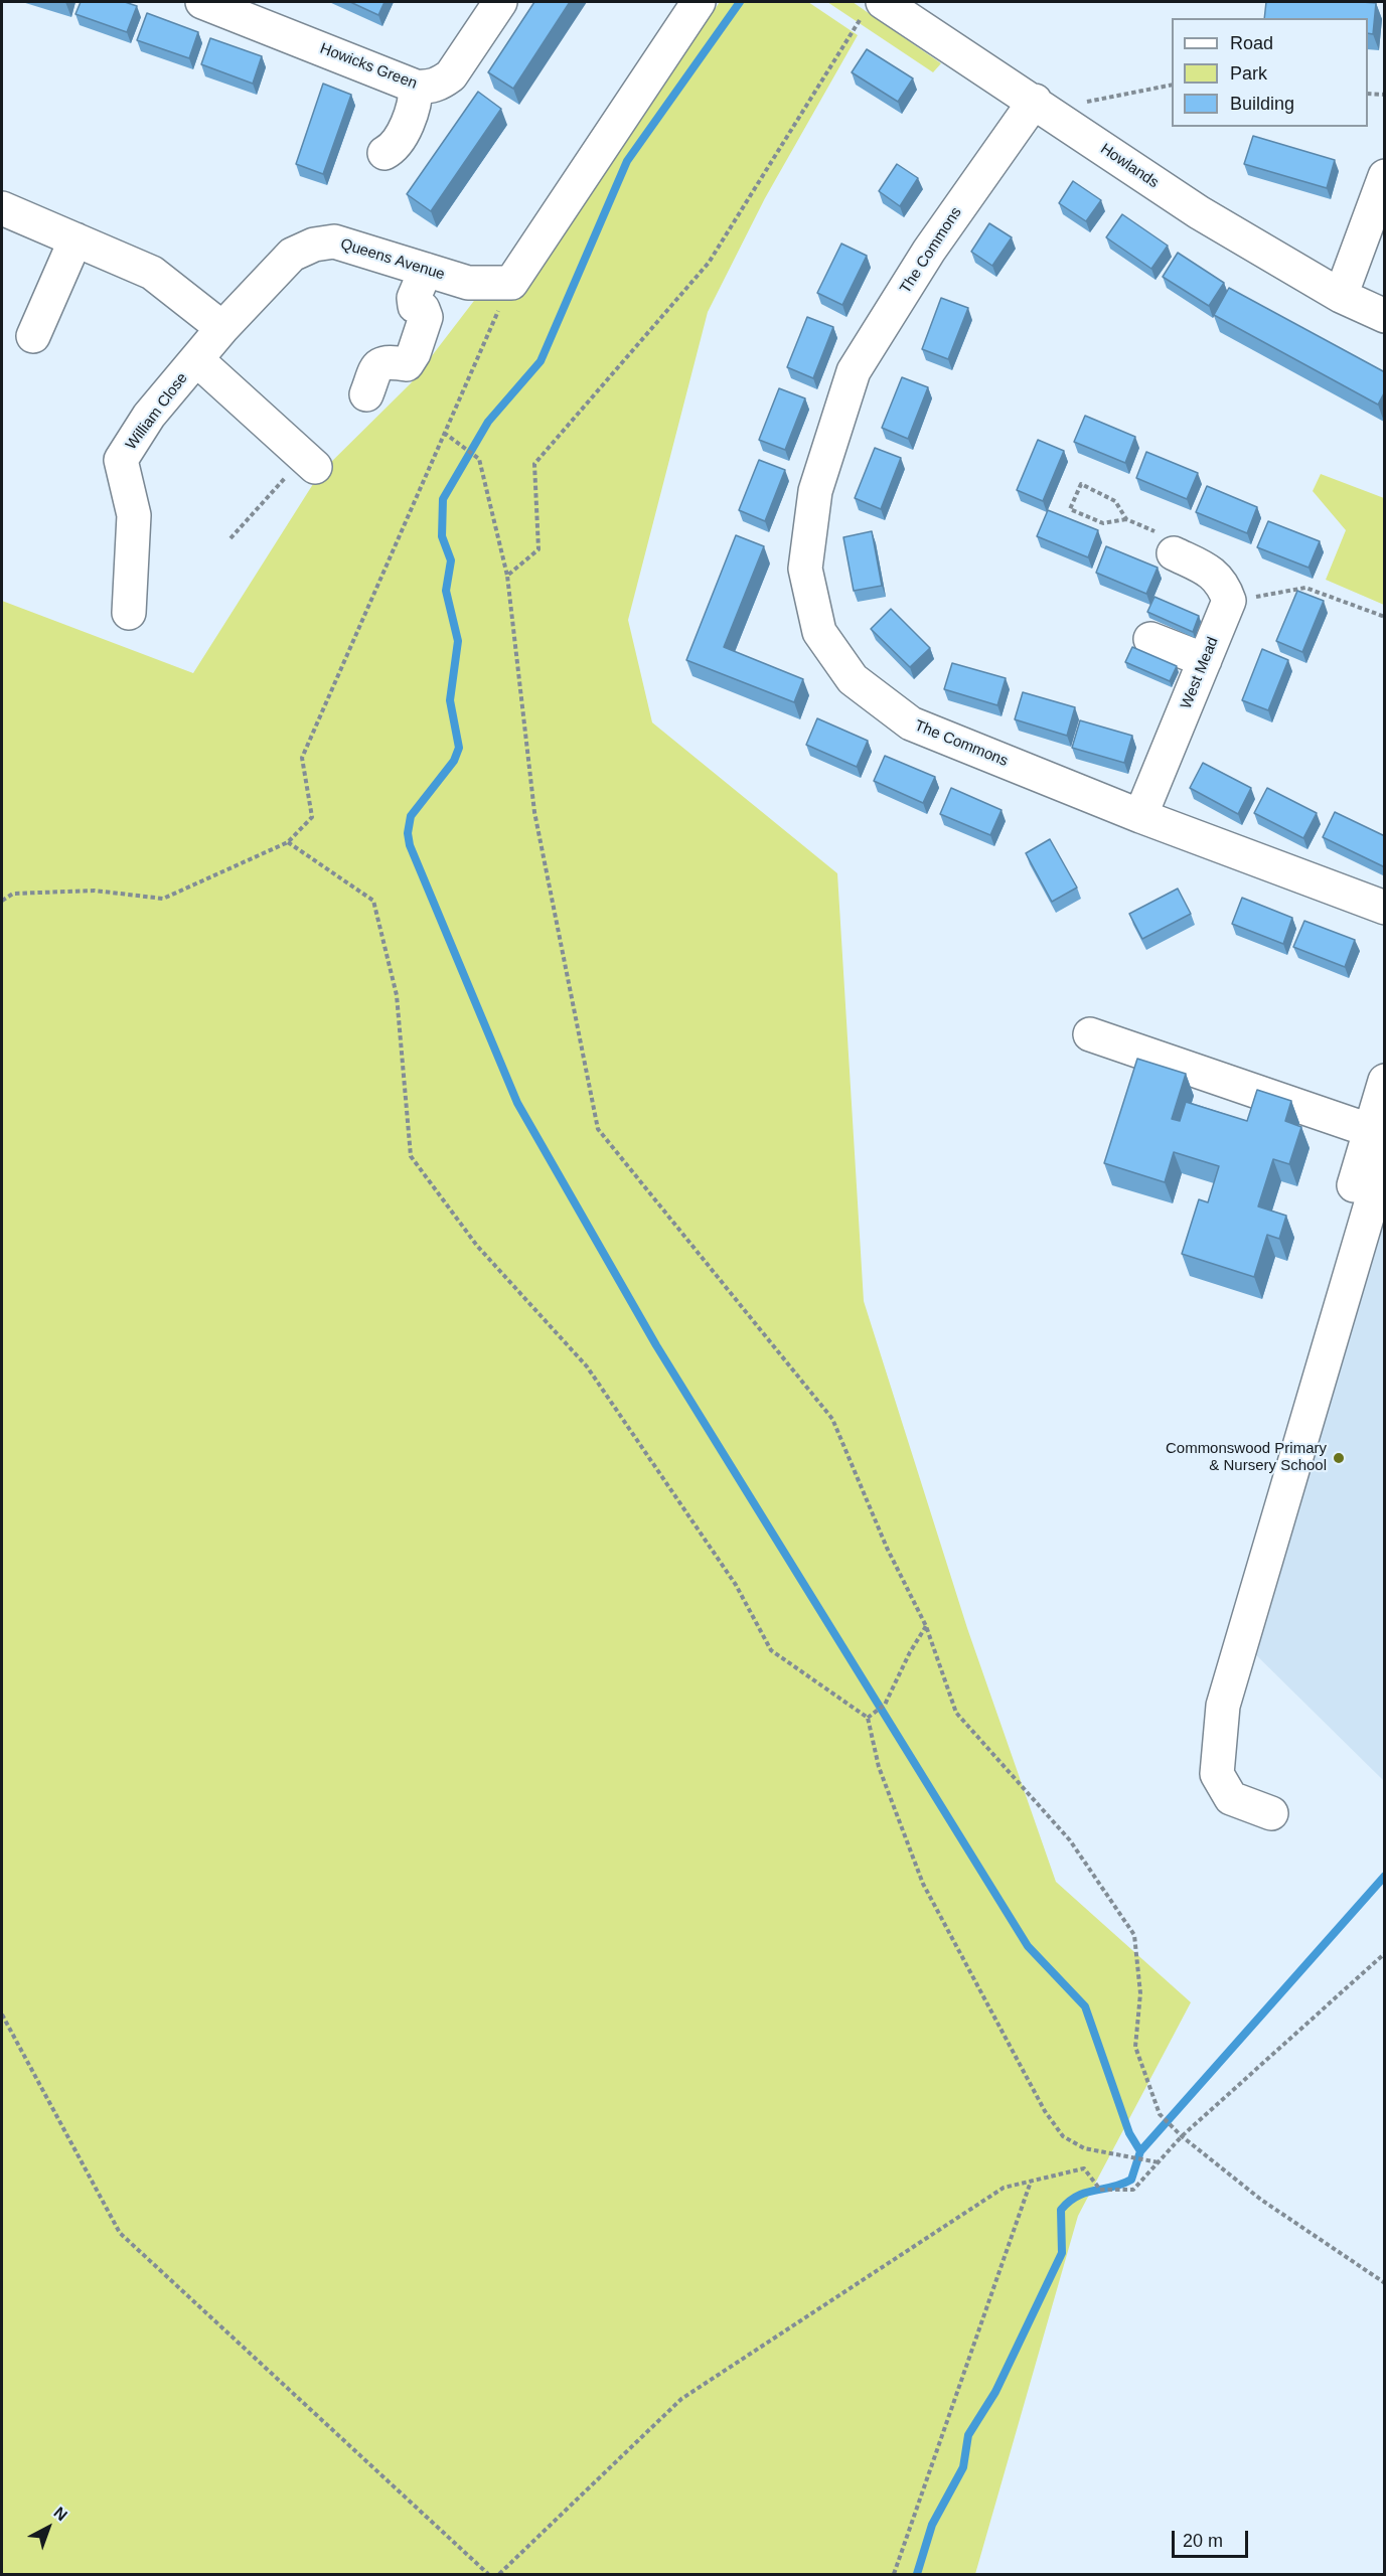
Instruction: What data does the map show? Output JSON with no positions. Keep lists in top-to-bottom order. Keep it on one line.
{"streets":{"street":["Howicks Green","Howlands","The Commons","Queens Avenue","William Close","West Mead"]},"crossings":[["Howlands","The Commons"],["The Commons","West Mead"],["Queens Avenue","William Close"]],"places":["Commonswood Primary & Nursery School"],"legend":["Road","Park","Building"],"scale_bar":"20 m","north":"top right"}
